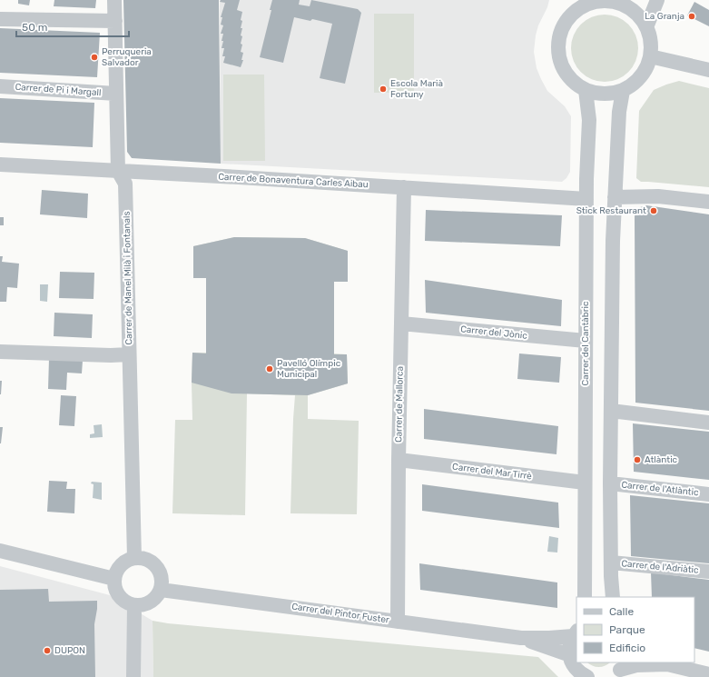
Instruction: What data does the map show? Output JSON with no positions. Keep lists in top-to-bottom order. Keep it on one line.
{"streets":{"street":["Carrer de Pi i Margall","Carrer de Bonaventura Carles Aibau","Carrer de Manel Milà i Fontanals","Carrer del Jònic","Carrer del Cantàbric","Carrer de Mallorca","Carrer del Mar Tirrè","Carrer de l'Atlàntic","Carrer de l'Adriàtic","Carrer del Pintor Fuster"]},"crossings":[["Carrer de Pi i Margall","Carrer de Manel Milà i Fontanals"],["Carrer de Bonaventura Carles Aibau","Carrer de Manel Milà i Fontanals"],["Carrer de Bonaventura Carles Aibau","Carrer del Cantàbric"],["Carrer de Bonaventura Carles Aibau","Carrer de Mallorca"],["Carrer de Manel Milà i Fontanals","Carrer del Pintor Fuster"],["Carrer del Jònic","Carrer del Cantàbric"],["Carrer del Jònic","Carrer de Mallorca"],["Carrer del Cantàbric","Carrer del Mar Tirrè"],["Carrer de Mallorca","Carrer del Mar Tirrè"],["Carrer de Mallorca","Carrer del Pintor Fuster"]],"places":["La Granja","Perruqueria Salvador","Escola Marià Fortuny","Stick Restaurant","Pavelló Olímpic Municipal","Atlàntic","DUPON"],"legend":["Calle","Parque","Edificio"],"scale_bar":"50 m"}
